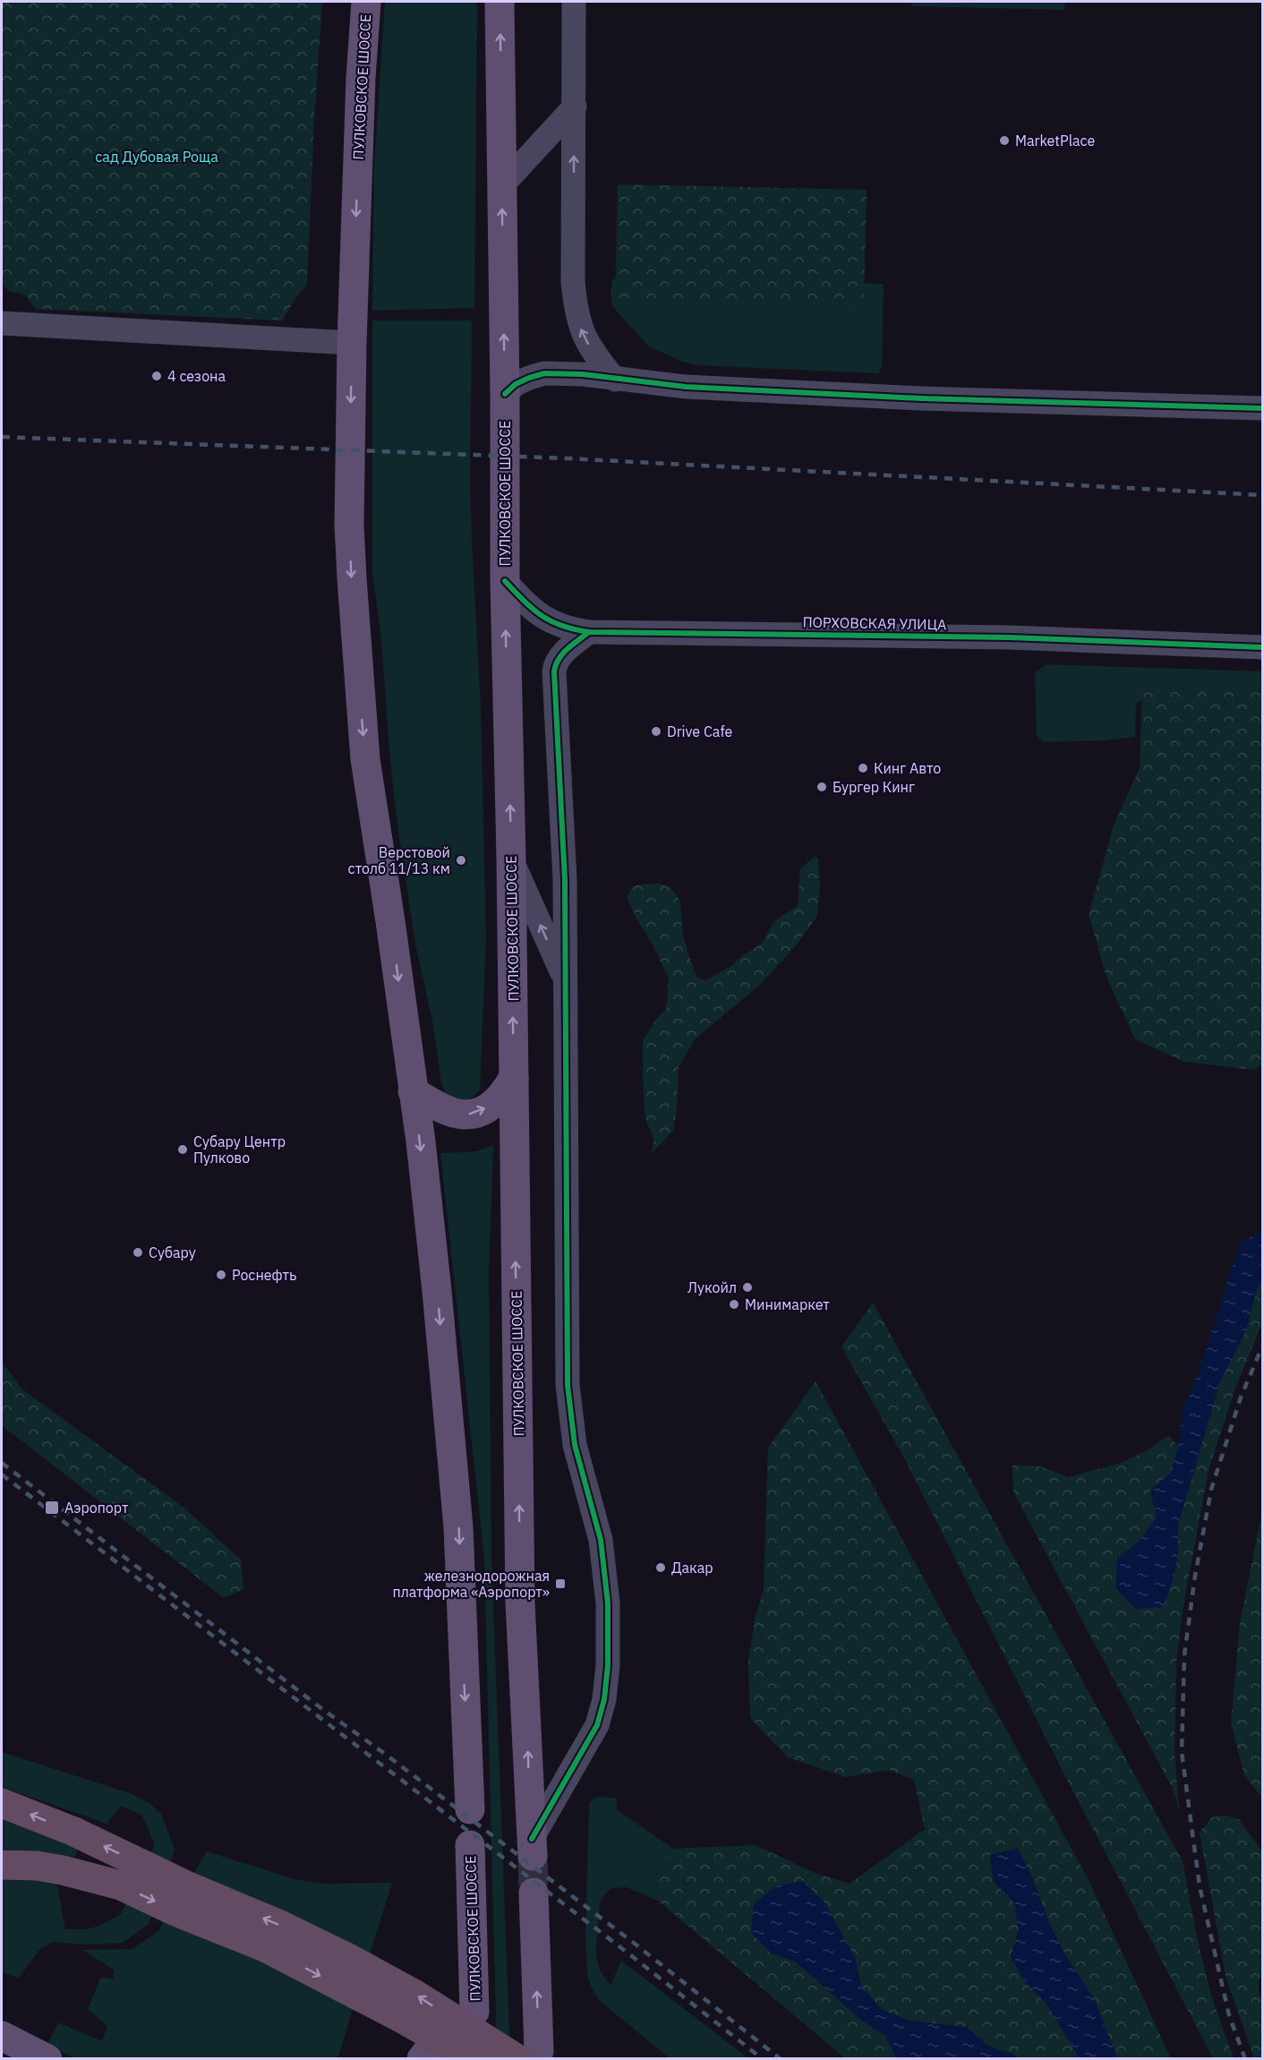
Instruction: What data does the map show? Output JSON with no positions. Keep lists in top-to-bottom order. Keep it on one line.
{"streets":{"main road":["ПУЛКОВСКОЕ ШОССЕ"],"street":["ПОРХОВСКАЯ УЛИЦА"]},"crossings":[["ПУЛКОВСКОЕ ШОССЕ","ПОРХОВСКАЯ УЛИЦА"]],"parks":["сад Дубовая Роща"],"places":{"other":["MarketPlace","4 сезона","Drive Cafe","Кинг Авто","Бургер Кинг","Верстовой столб 11/13 км","Субару Центр Пулково","Субару","Роснефть","Лукойл","Минимаркет","Дакар"],"transit":["Аэропорт","железнодорожная платформа «Аэропорт»"]}}
